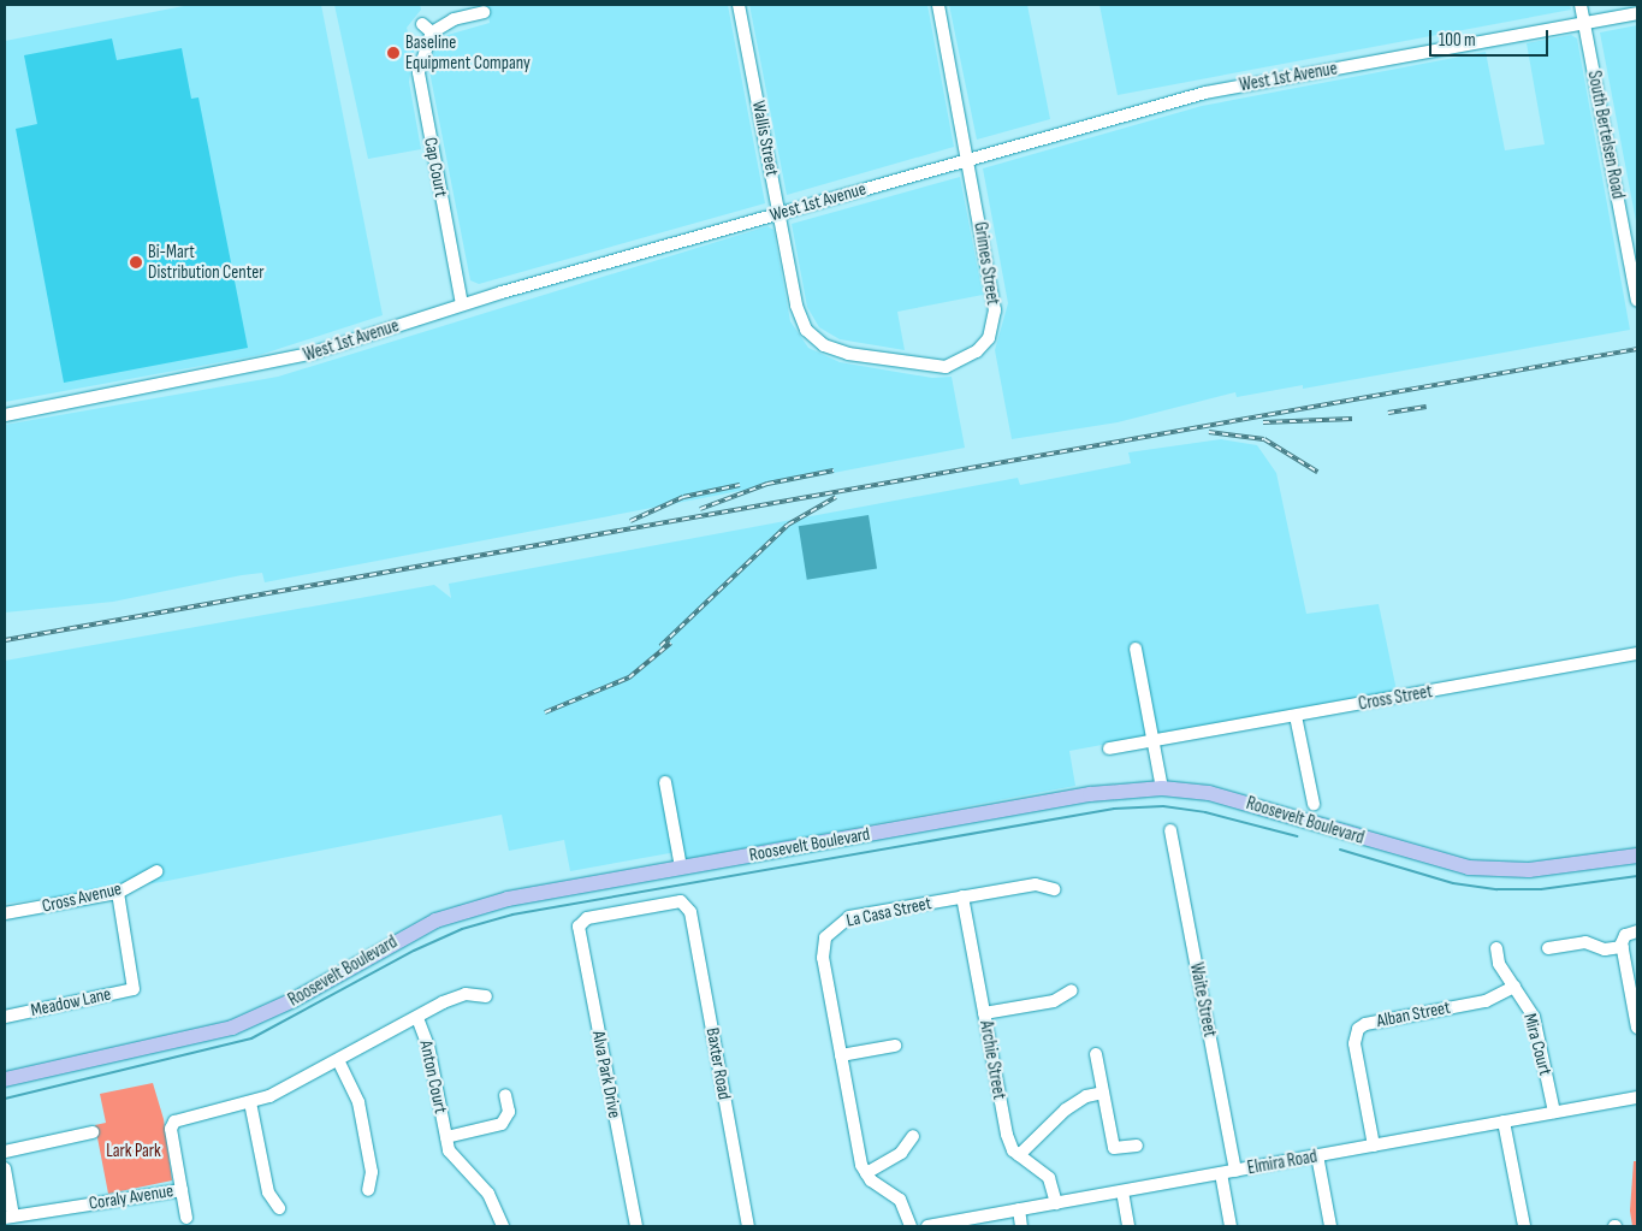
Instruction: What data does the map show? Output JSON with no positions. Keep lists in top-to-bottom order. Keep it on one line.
{"streets":{"main road":["Roosevelt Boulevard"],"street":["West 1st Avenue","South Bertelsen Road","Wallis Street","Cap Court","Grimes Street","Cross Street","Cross Avenue","La Casa Street","Waite Street","Meadow Lane","Alban Street","Mira Court","Archie Street","Baxter Road","Alva Park Drive","Anton Court","Elmira Road","Coraly Avenue"]},"crossings":[["West 1st Avenue","South Bertelsen Road"],["West 1st Avenue","Wallis Street"],["West 1st Avenue","Cap Court"],["West 1st Avenue","Grimes Street"],["Wallis Street","Grimes Street"],["Cross Avenue","Meadow Lane"],["La Casa Street","Archie Street"],["Waite Street","Elmira Road"],["Alban Street","Mira Court"],["Alban Street","Elmira Road"],["Mira Court","Elmira Road"],["Archie Street","Elmira Road"],["Baxter Road","Alva Park Drive"],["Anton Court","Coraly Avenue"]],"parks":["Lark Park"],"places":["Baseline Equipment Company","Bi-Mart Distribution Center"],"scale_bar":"100 m"}
